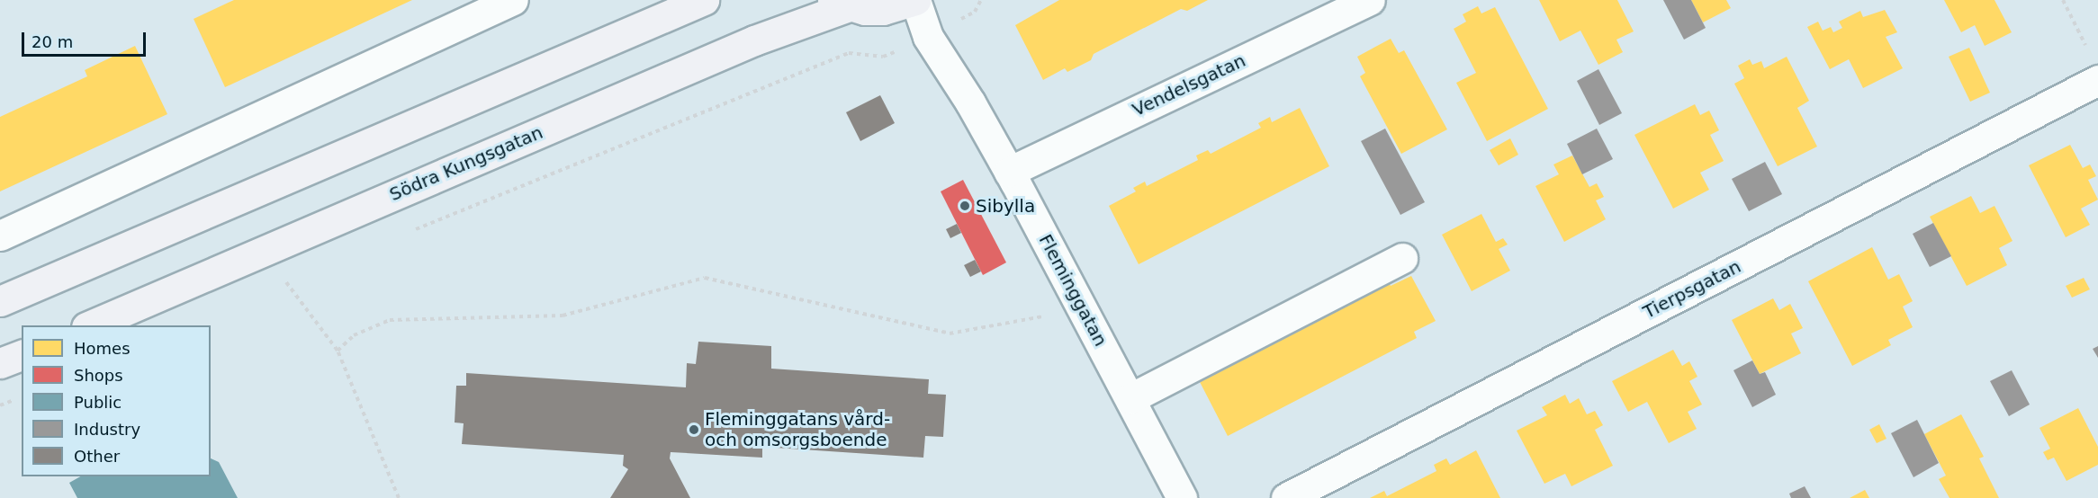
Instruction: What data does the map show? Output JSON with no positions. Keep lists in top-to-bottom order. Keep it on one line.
{"streets":{"main road":["Södra Kungsgatan"],"street":["Vendelsgatan","Tierpsgatan","Fleminggatan"]},"crossings":[["Vendelsgatan","Fleminggatan"],["Södra Kungsgatan","Fleminggatan"]],"places":["Sibylla","Fleminggatans vård- och omsorgsboende"],"legend":["Homes","Shops","Public","Industry","Other"],"scale_bar":"20 m"}
